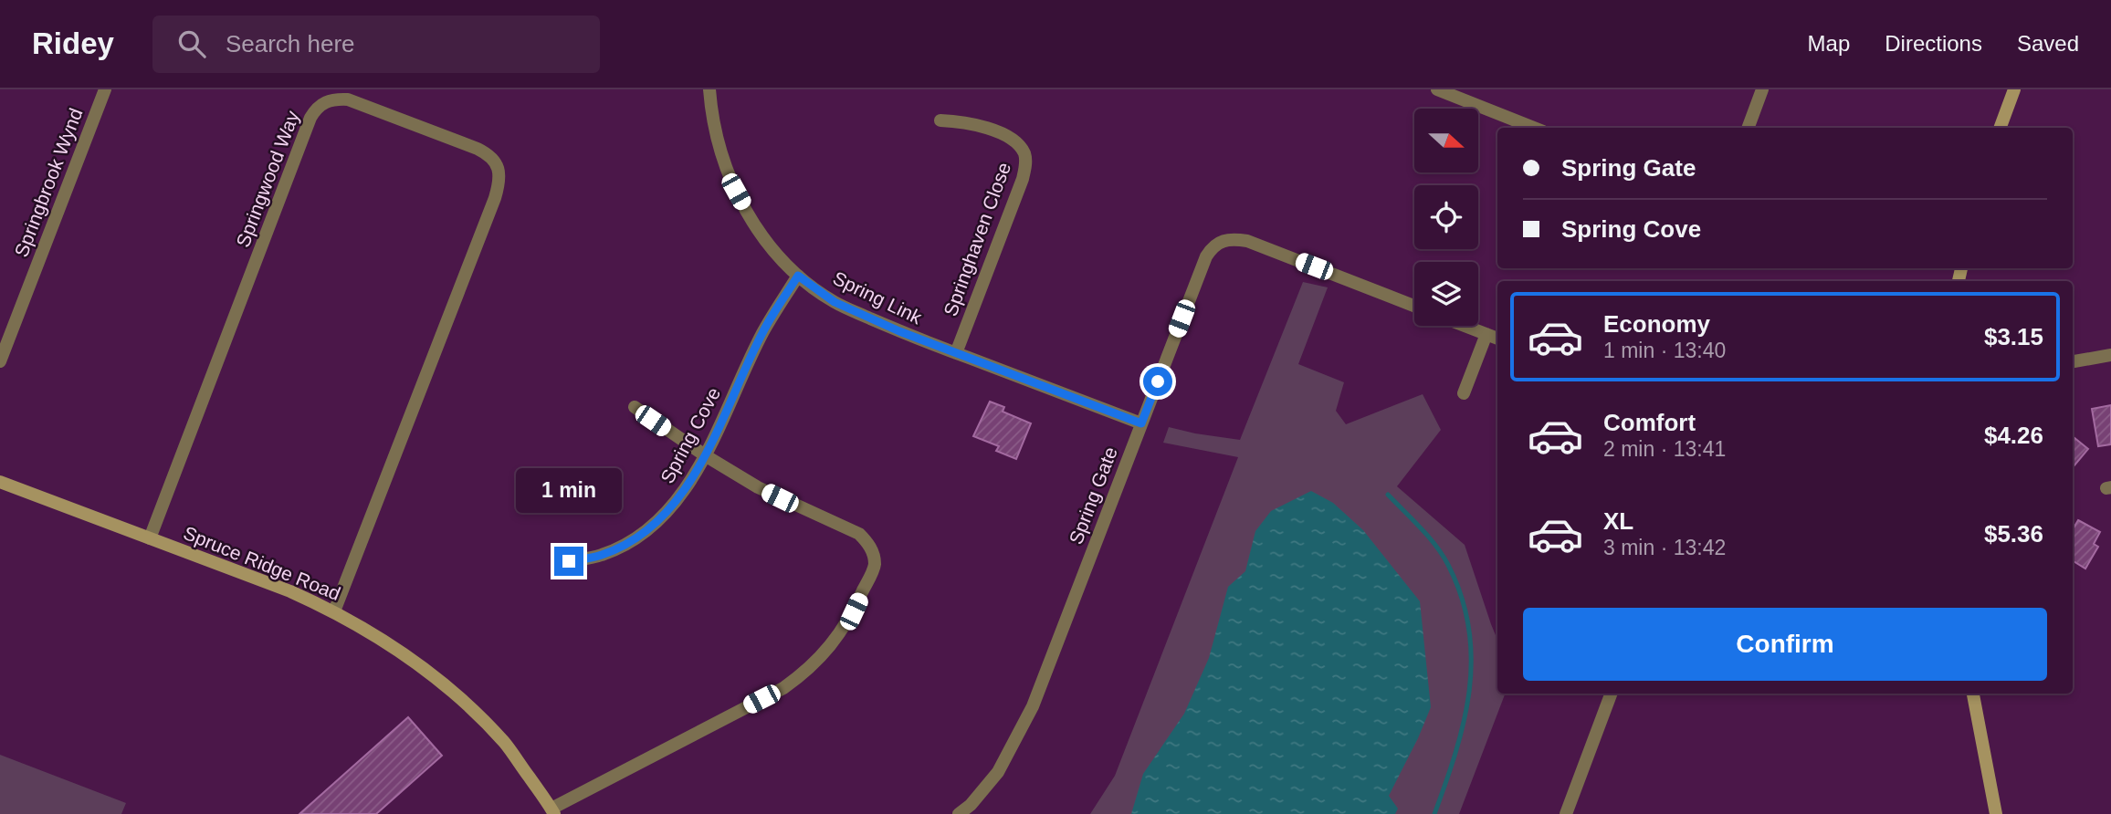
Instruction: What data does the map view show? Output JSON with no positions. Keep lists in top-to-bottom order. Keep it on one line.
{"streets":{"street":["Springwood Way","Springbrook Wynd","Springhaven Close","Spring Link","Spring Cove","Spring Gate","Spruce Ridge Road"]},"crossings":[["Springwood Way","Spruce Ridge Road"],["Springhaven Close","Spring Link"],["Spring Link","Spring Cove"],["Spring Link","Spring Gate"]],"north":"right","page":{"header":"Ridey","search":"Search here","nav":["Map","Directions","Saved"],"banner":["Spring Gate","Spring Cove"],"list":[{"name":"Economy","note":"1 min · 13:40","value":"$3.15"},{"name":"Comfort","note":"2 min · 13:41","value":"$4.26"},{"name":"XL","note":"3 min · 13:42","value":"$5.36"}],"bubble":"1 min","buttons":"Confirm"}}
